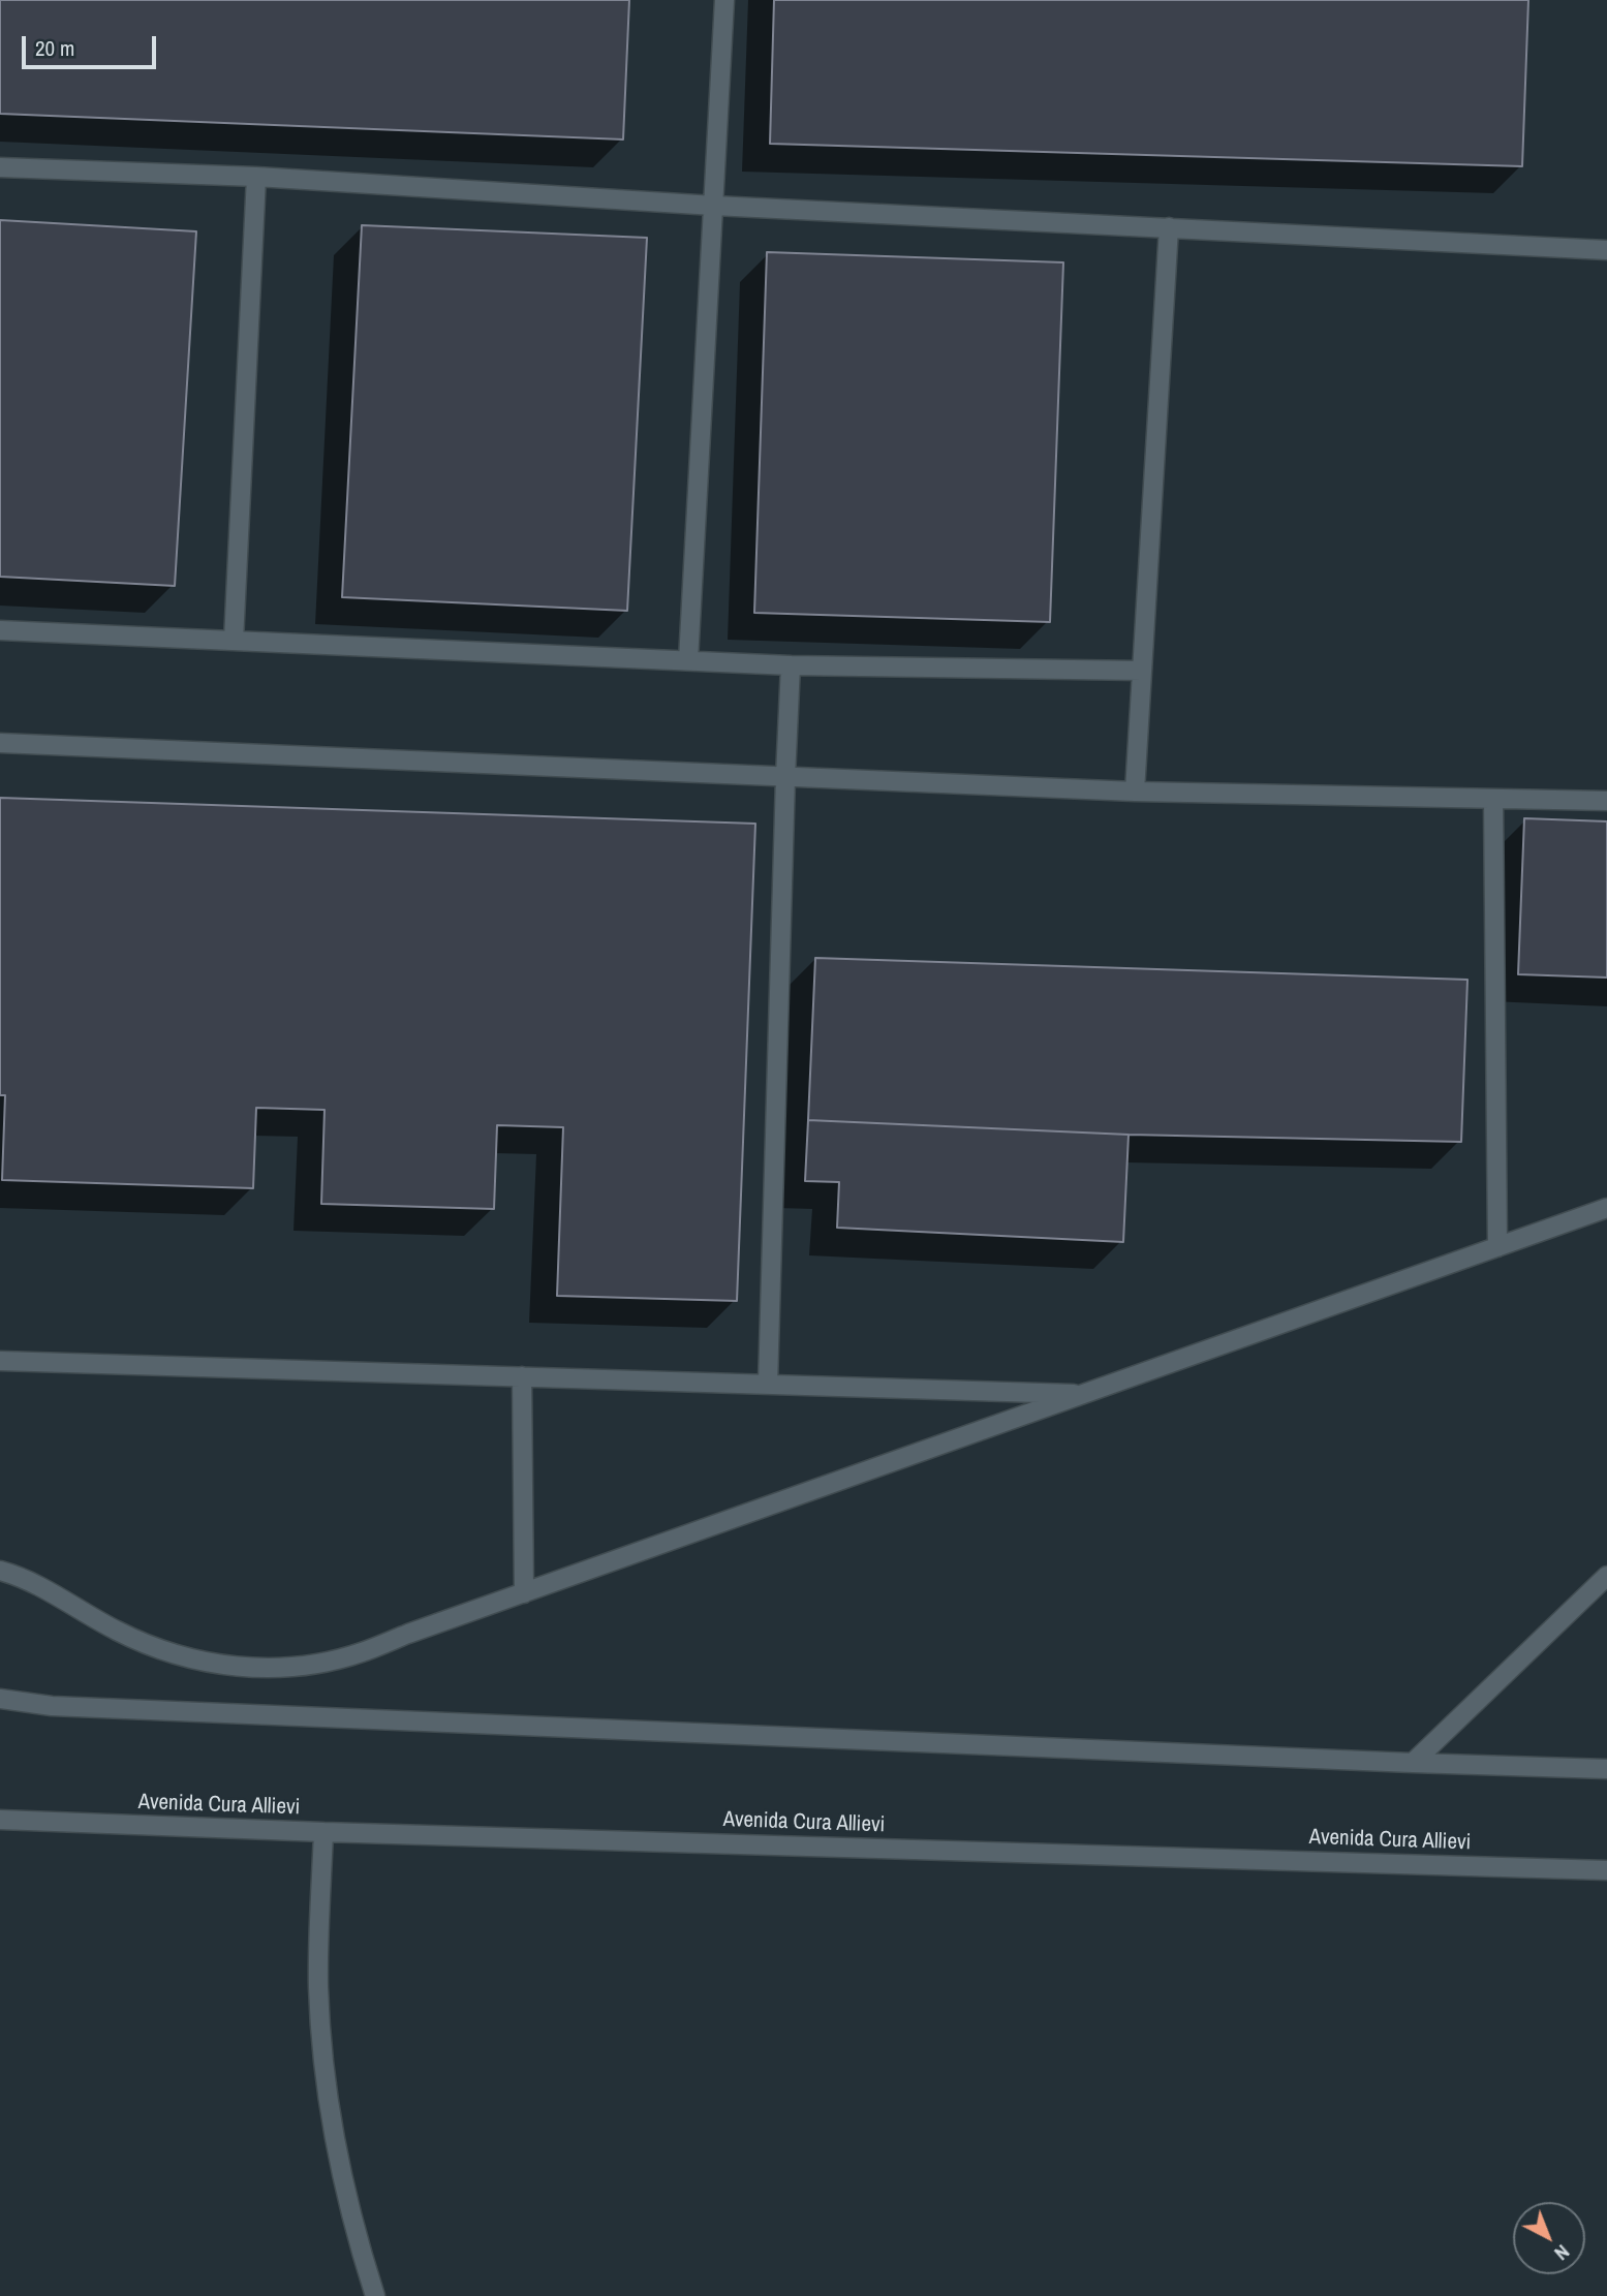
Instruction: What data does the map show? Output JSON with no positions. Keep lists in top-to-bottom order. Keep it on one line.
{"streets":{"street":["Avenida Cura Allievi"]},"scale_bar":"20 m","north":"bottom right"}
